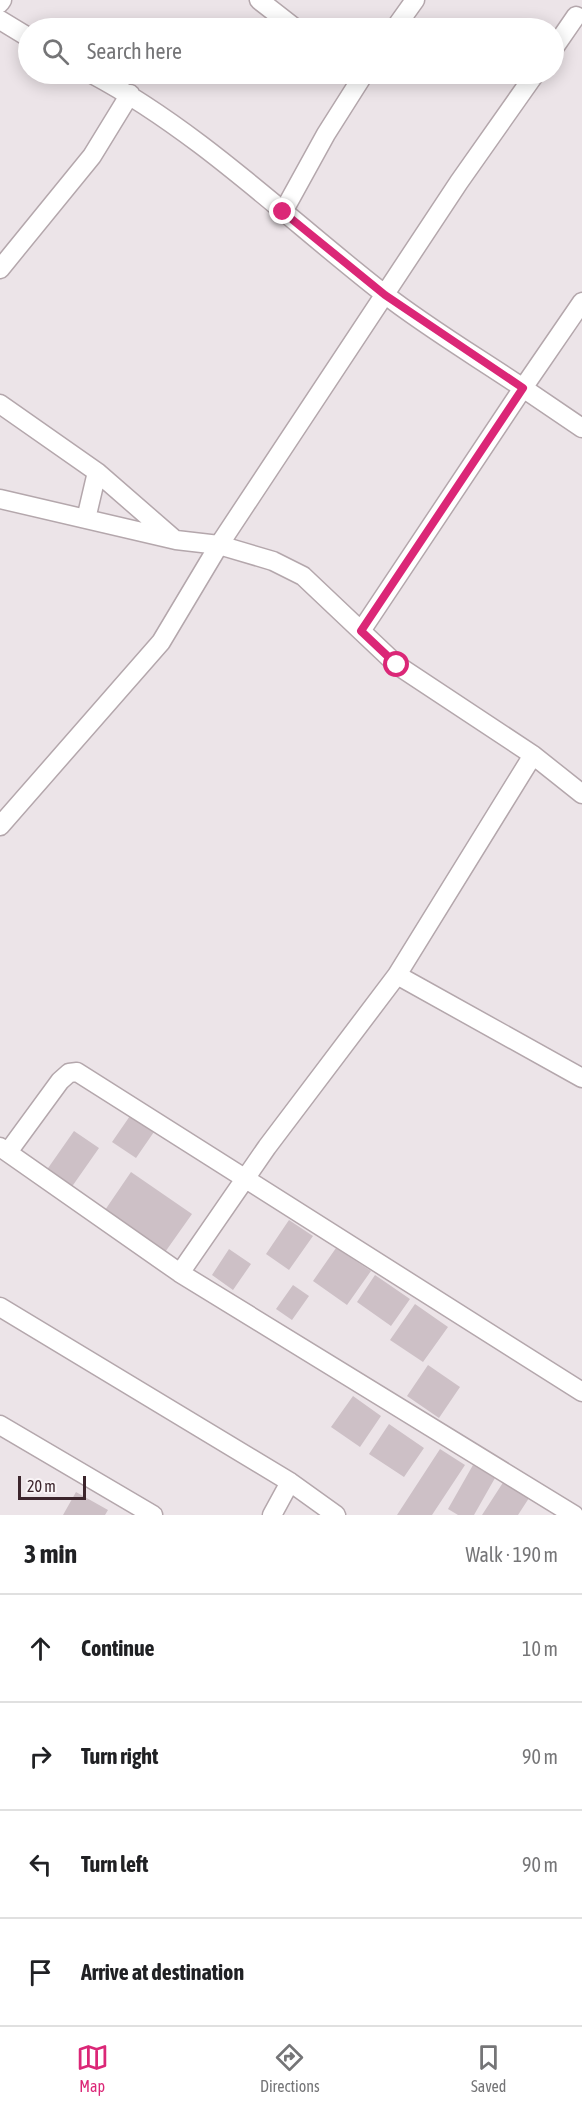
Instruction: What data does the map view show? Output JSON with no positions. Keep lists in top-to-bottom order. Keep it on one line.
{"scale_bar":"20 m","page":{"search":"Search here","scale":"20 m","heading":["3 min","Walk · 190 m"],"list":[["Continue","10 m"],["Turn right","90 m"],["Turn left","90 m"],"Arrive at destination"],"nav":["Map","Directions","Saved"]}}
